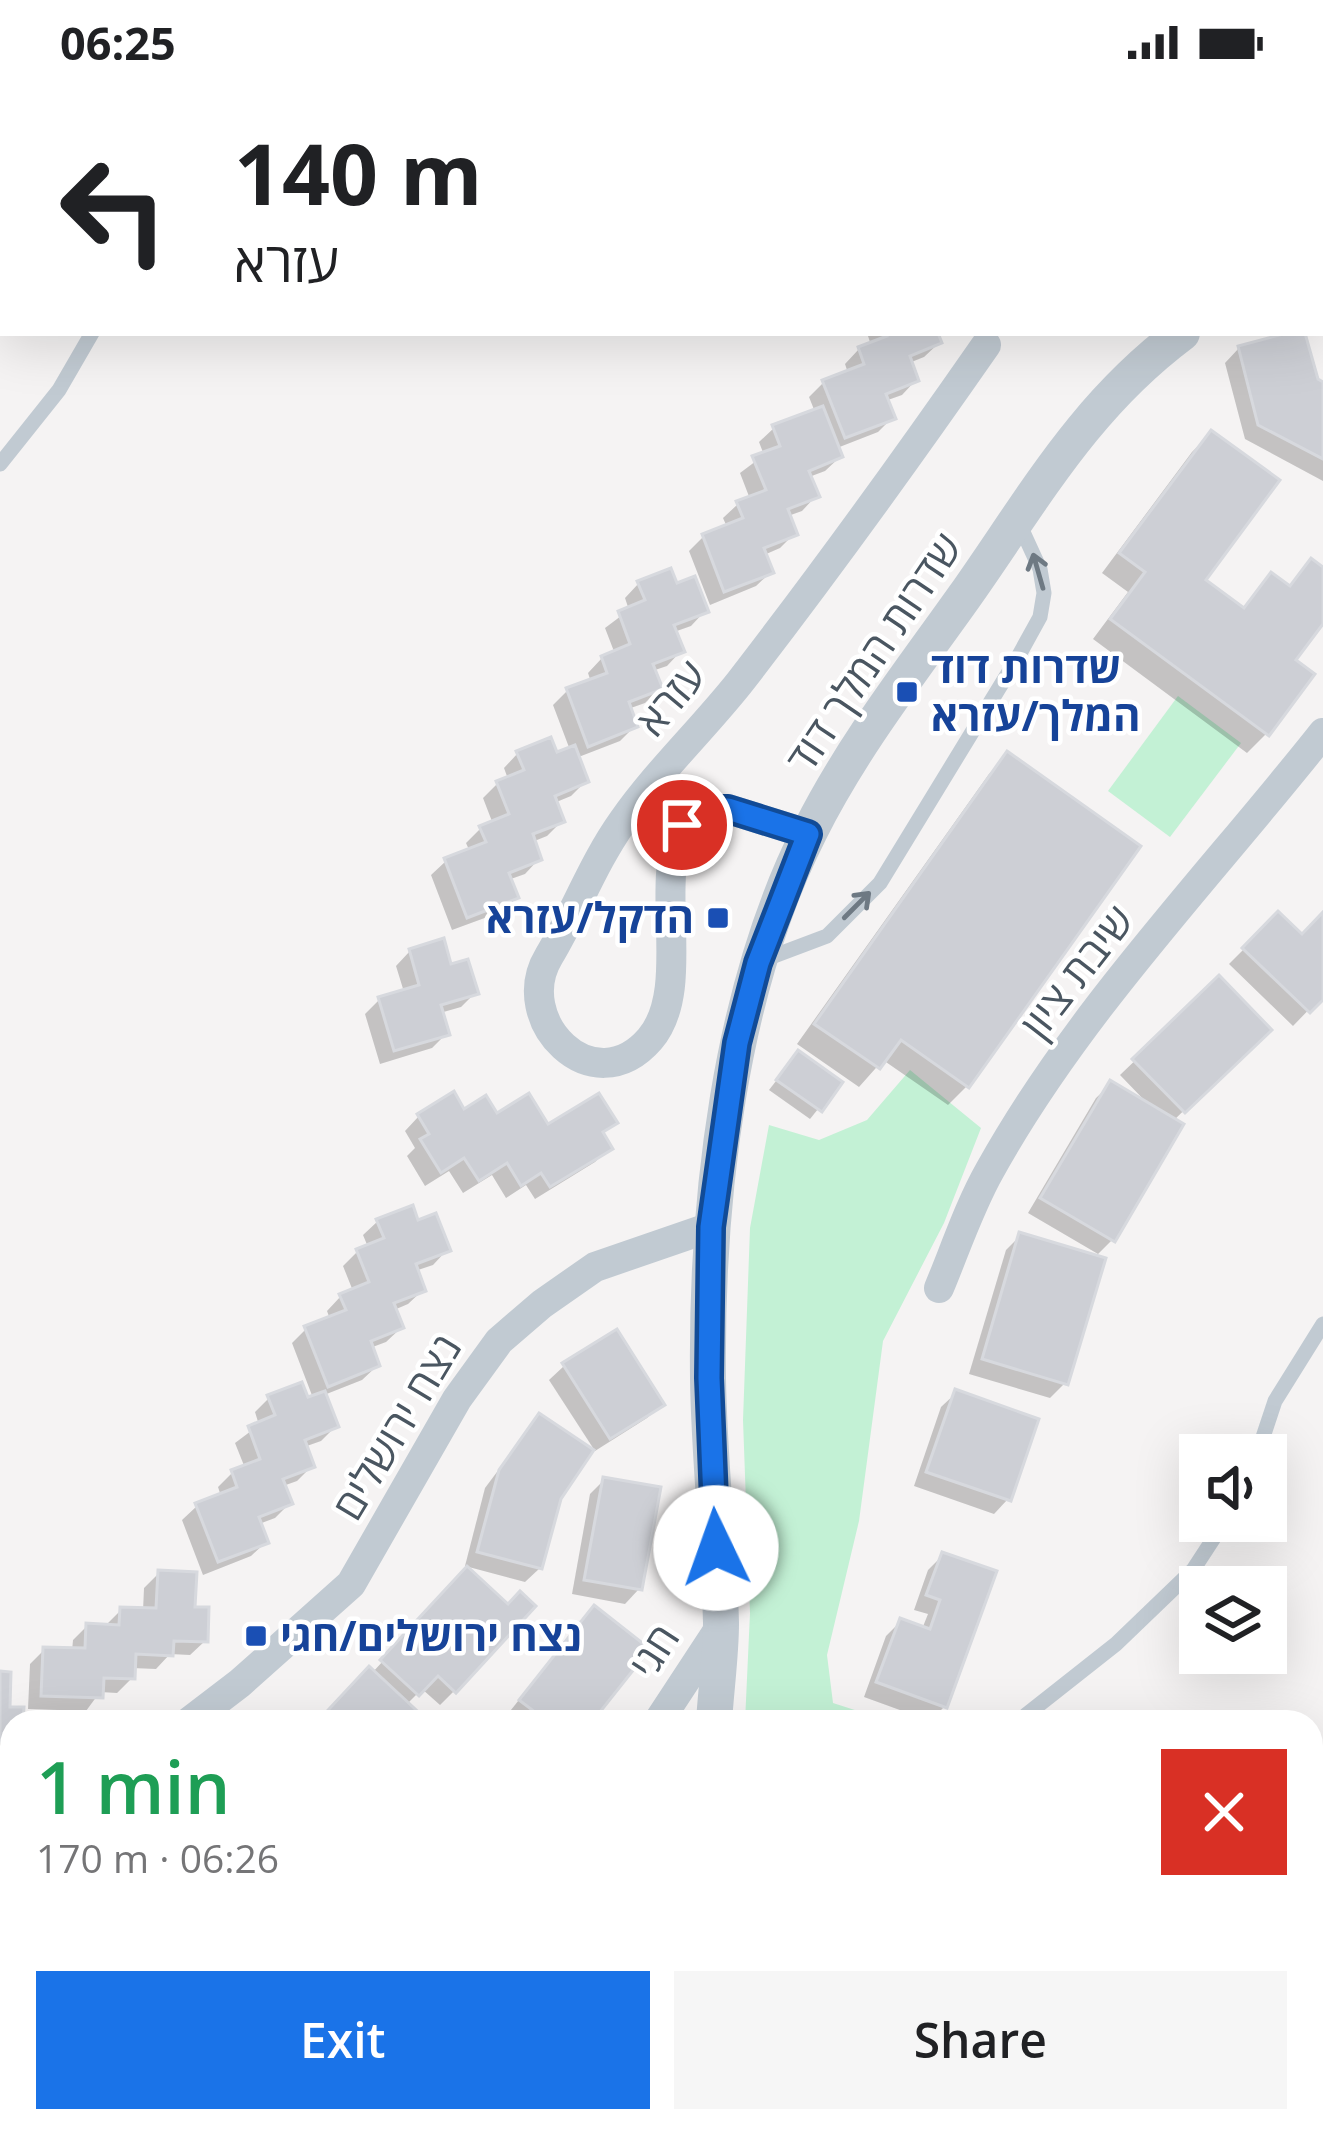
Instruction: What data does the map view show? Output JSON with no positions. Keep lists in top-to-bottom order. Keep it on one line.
{"streets":{"street":["שדרות המלך דוד","עזרא","שיבת ציון","נצח ירושלים","חגי"]},"crossings":[["שדרות המלך דוד","עזרא"],["שדרות המלך דוד","נצח ירושלים"],["שדרות המלך דוד","חגי"]],"places":{"transit":["שדרות דוד המלך/עזרא","הדקל/עזרא","נצח ירושלים/חגי"]},"page":{"status":"06:25","turn":["140 m","עזרא"],"heading":["1 min","170 m · 06:26"],"buttons":["Exit","Share"]}}
